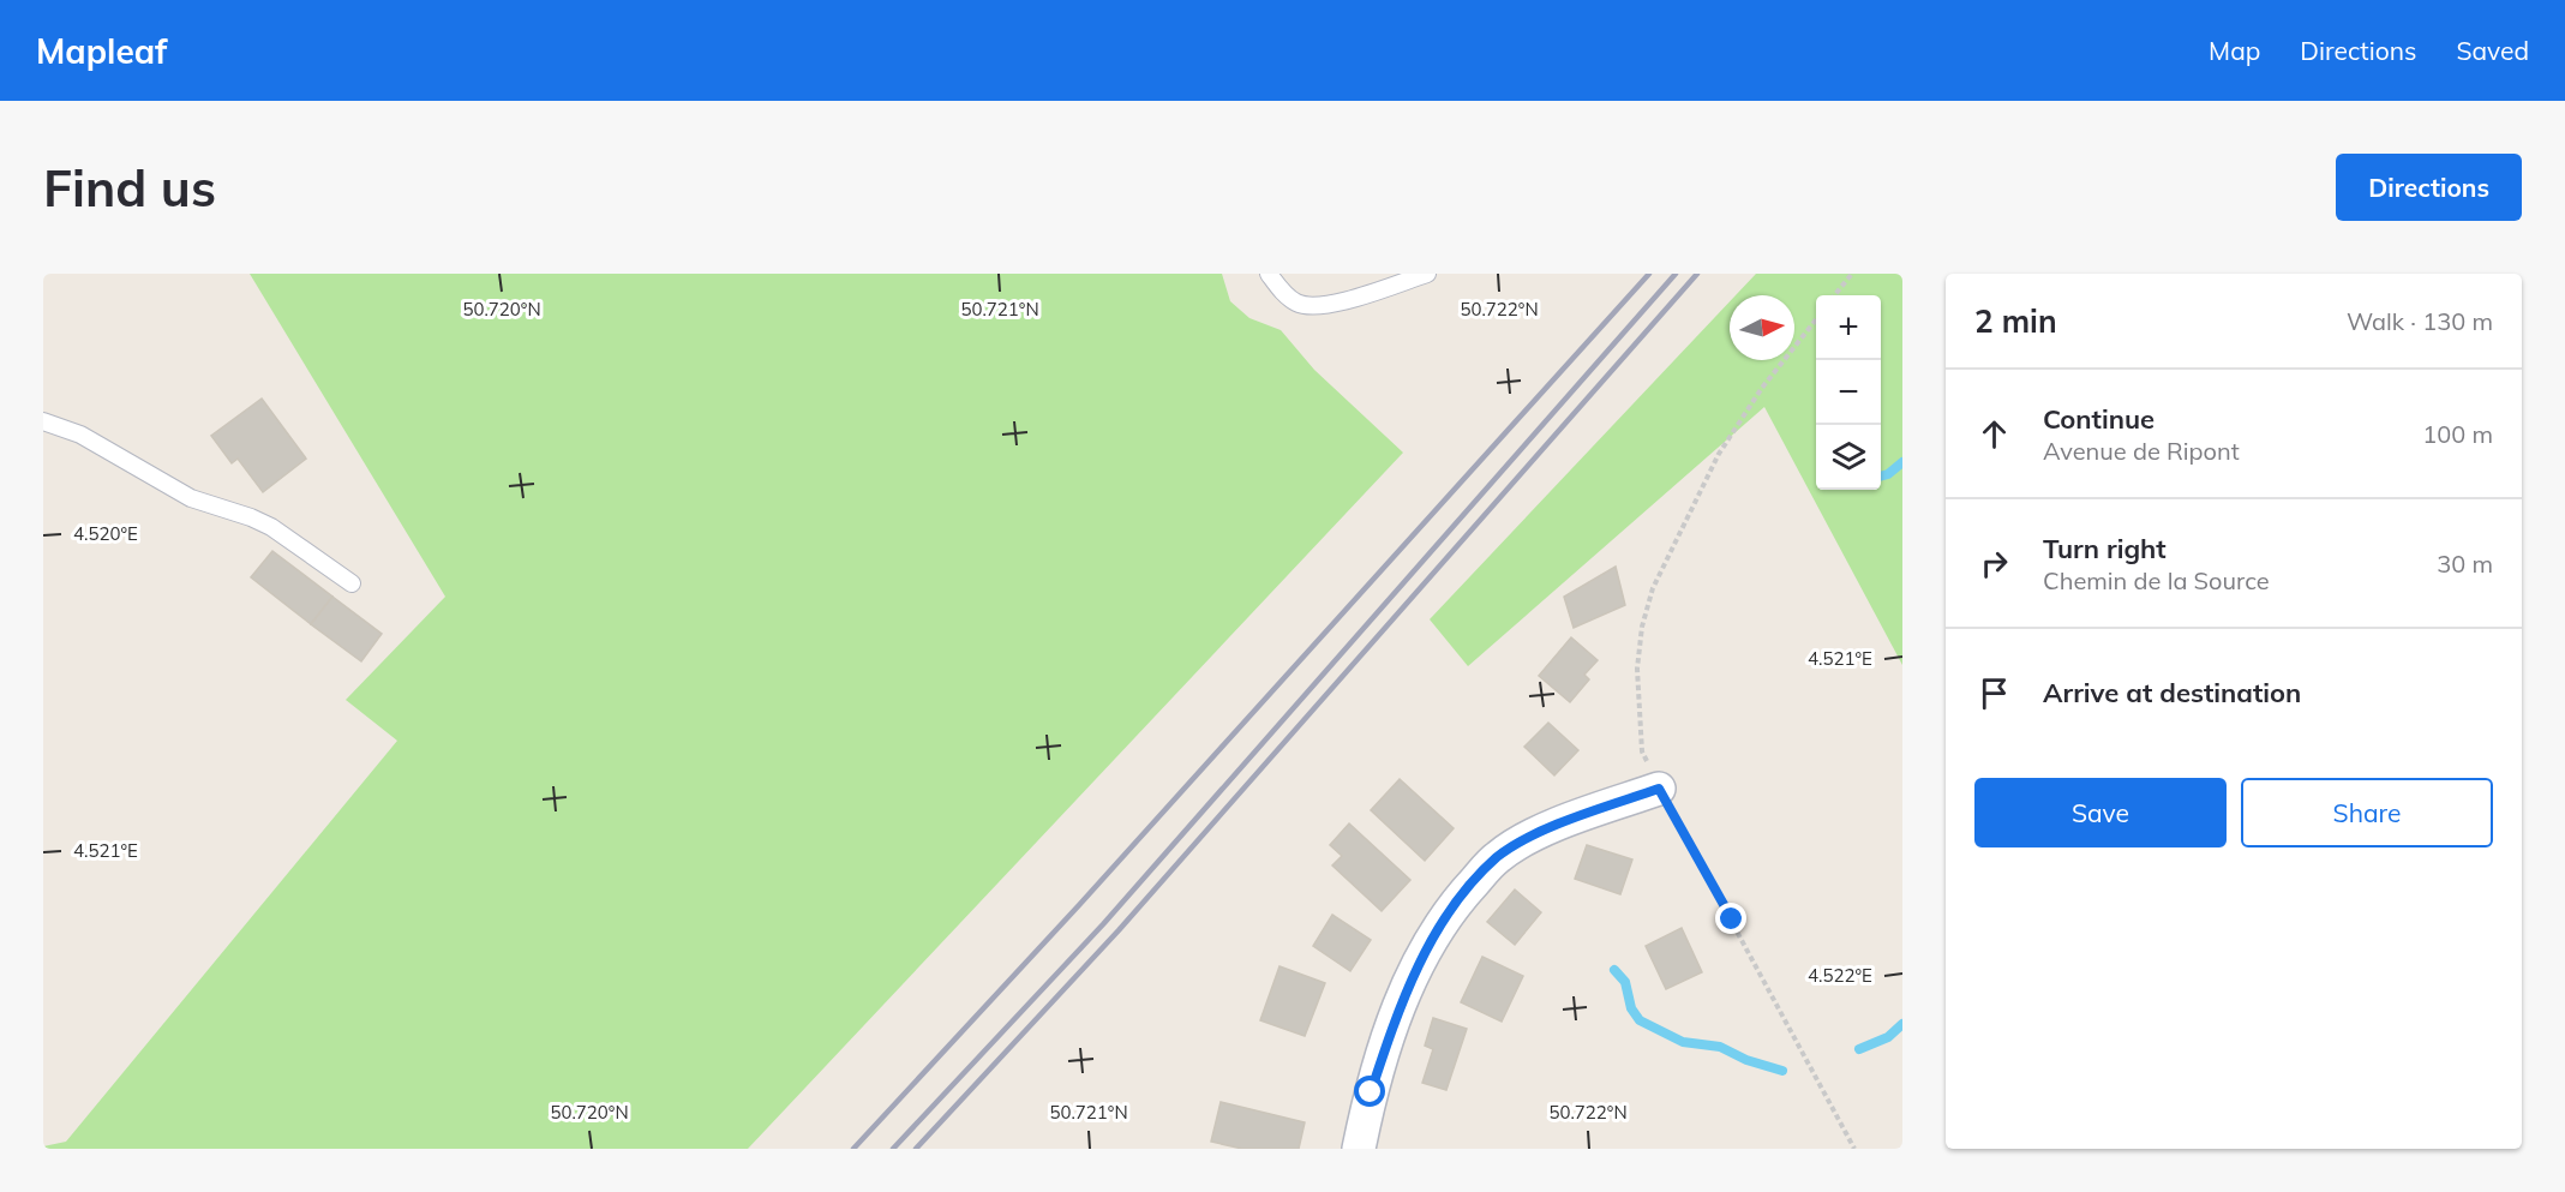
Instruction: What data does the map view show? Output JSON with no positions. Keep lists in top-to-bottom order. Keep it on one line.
{"north":"right","page":{"header":"Mapleaf","nav":["Map","Directions","Saved"],"buttons":["Directions",["Save","Share"]],"title":"Find us","heading":["2 min","Walk · 130 m"],"map_buttons":["+","−"],"list":[["Continue","Avenue de Ripont","100 m"],["Turn right","Chemin de la Source","30 m"],"Arrive at destination"]},"coordinates":["50.720°N","50.721°N","50.722°N","4.520°E","4.521°E","4.522°E"]}
